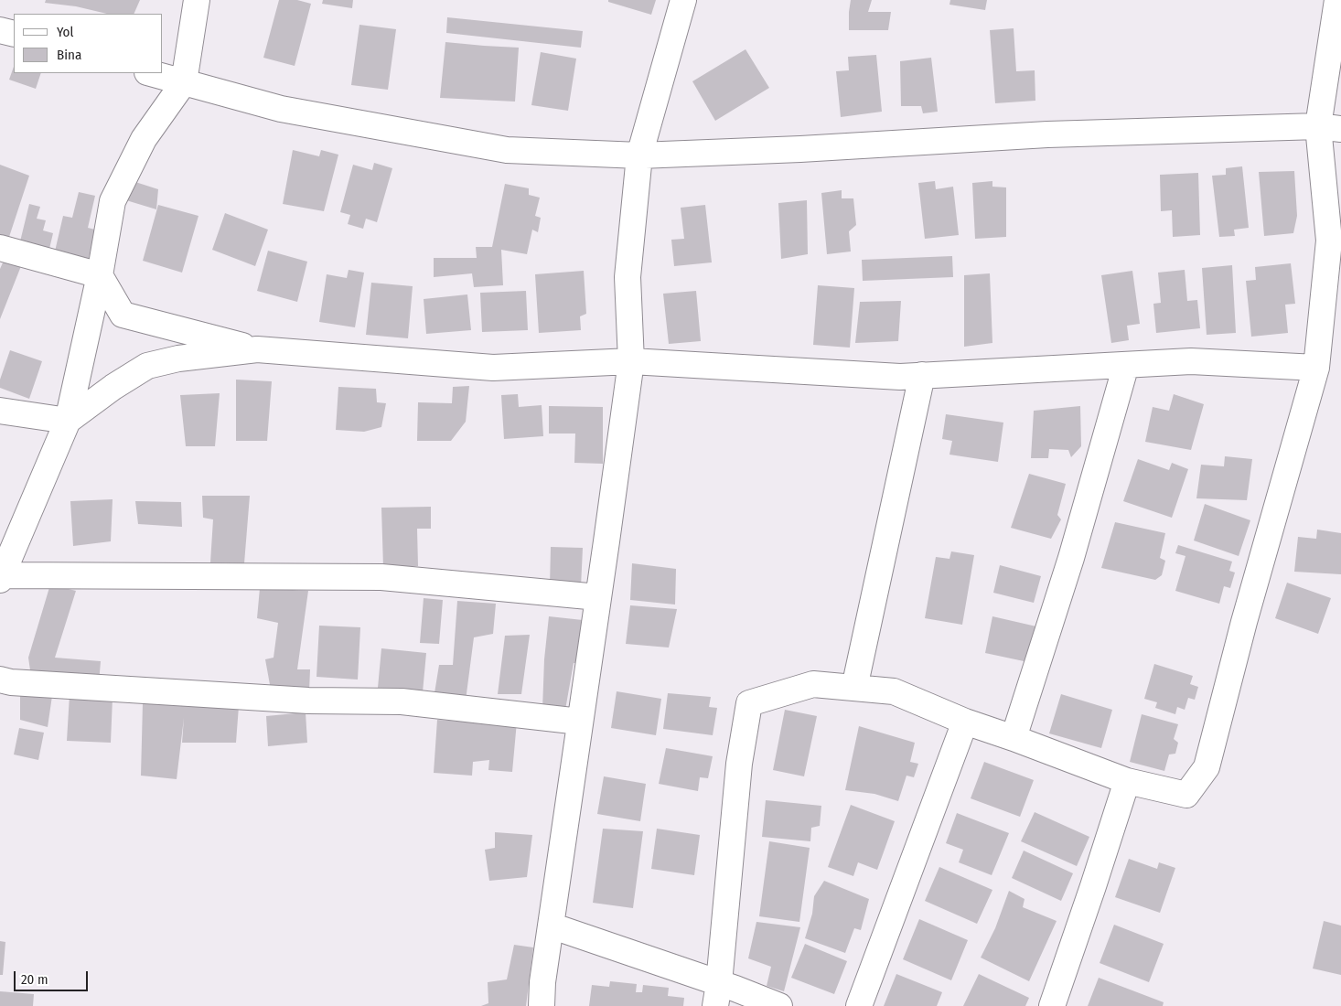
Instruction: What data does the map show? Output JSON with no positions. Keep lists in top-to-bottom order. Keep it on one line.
{"legend":["Yol","Bina"],"scale_bar":"20 m"}
